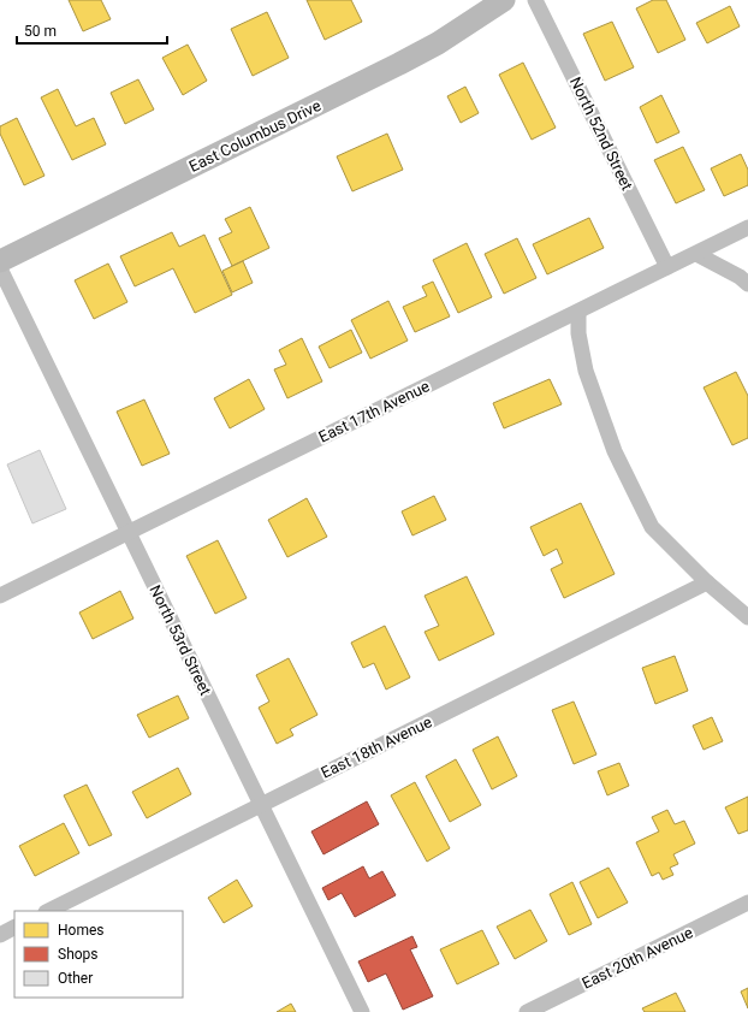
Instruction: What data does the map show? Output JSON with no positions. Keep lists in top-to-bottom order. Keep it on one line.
{"streets":{"main road":["East Columbus Drive"],"street":["North 52nd Street","East 17th Avenue","North 53rd Street","East 18th Avenue","East 20th Avenue"]},"crossings":[["North 52nd Street","East 17th Avenue"],["East 17th Avenue","North 53rd Street"],["North 53rd Street","East 18th Avenue"]],"legend":["Homes","Shops","Other"],"scale_bar":"50 m"}
